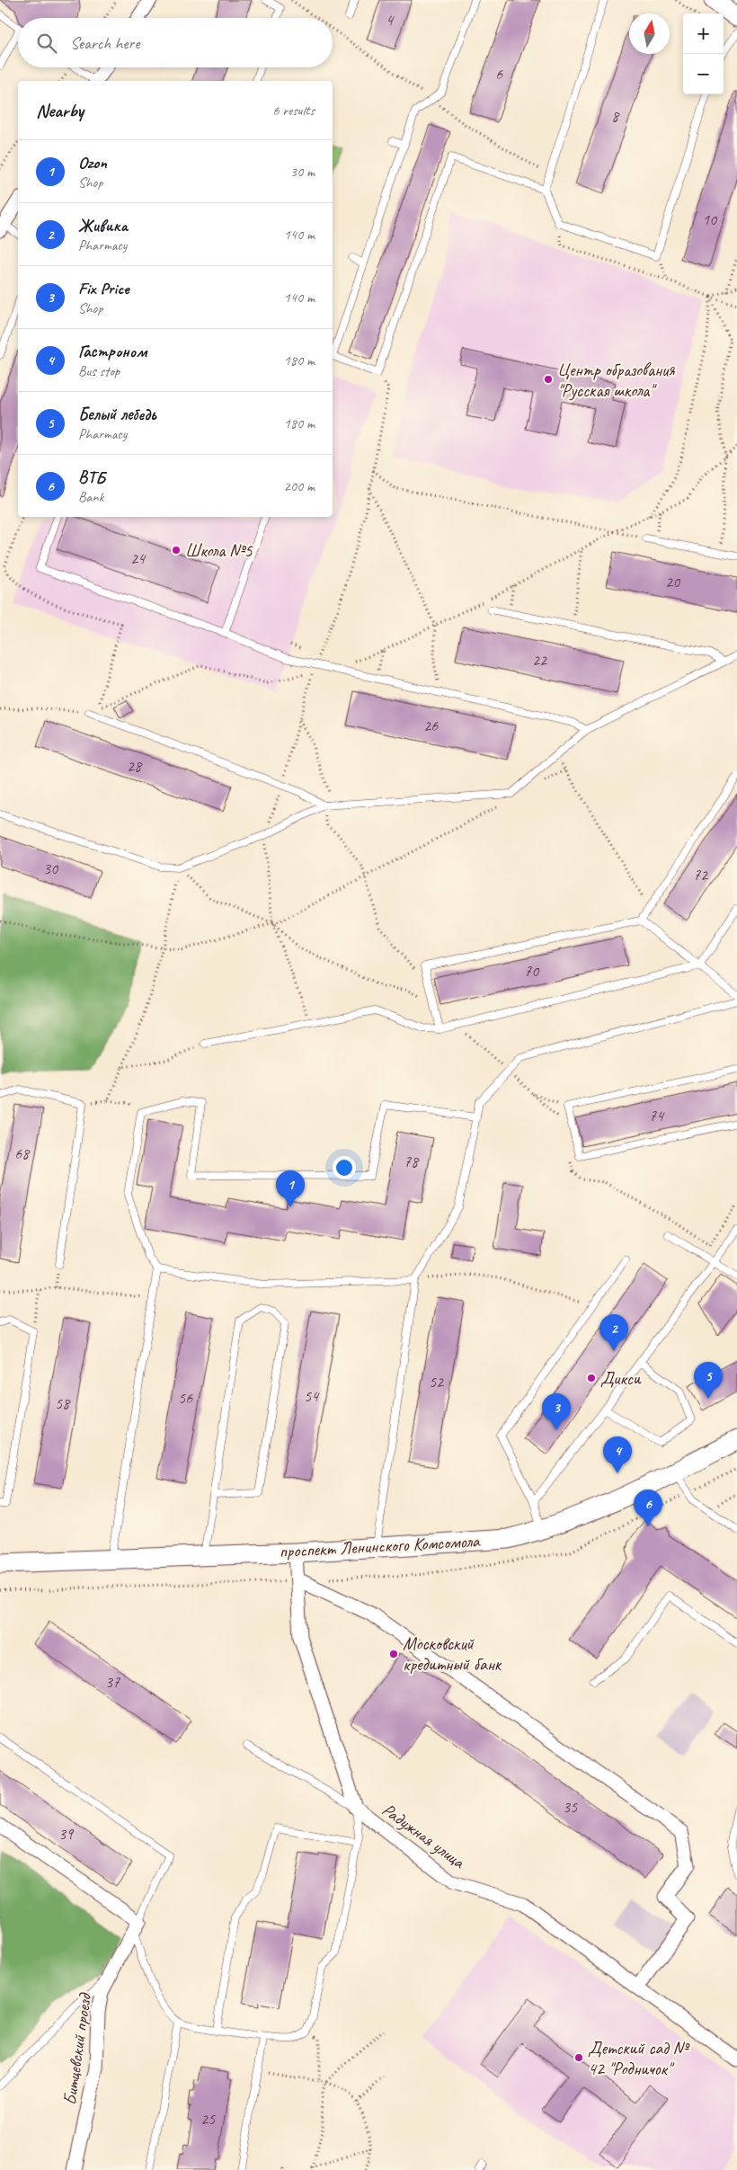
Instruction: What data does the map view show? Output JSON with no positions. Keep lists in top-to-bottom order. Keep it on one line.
{"streets":{"main road":["проспект Ленинского Комсомола"],"street":["Радужная улица","Битцевский проезд"]},"crossings":[["проспект Ленинского Комсомола","Радужная улица"]],"places":["Центр образования \"Русская школа\"","Школа №5","Дикси","Московский кредитный банк","Детский сад № 42 \"Родничок\""],"house_numbers":["4","6","8","10","24","20","22","26","28","30","72","70","74","68","78","52","54","56","58","37","35","39","25"],"north":"top","page":{"map_buttons":["+","−"],"search":"Search here","heading":["Nearby","6 results"],"list":[{"mark":"1","name":"Ozon","note":"Shop","value":"30 m"},{"mark":"2","name":"Живика","note":"Pharmacy","value":"140 m"},{"mark":"3","name":"Fix Price","note":"Shop","value":"140 m"},{"mark":"4","name":"Гастроном","note":"Bus stop","value":"180 m"},{"mark":"5","name":"Белый лебедь","note":"Pharmacy","value":"180 m"},{"mark":"6","name":"ВТБ","note":"Bank","value":"200 m"}],"pins":["1","2","5","3","4","6"]}}
